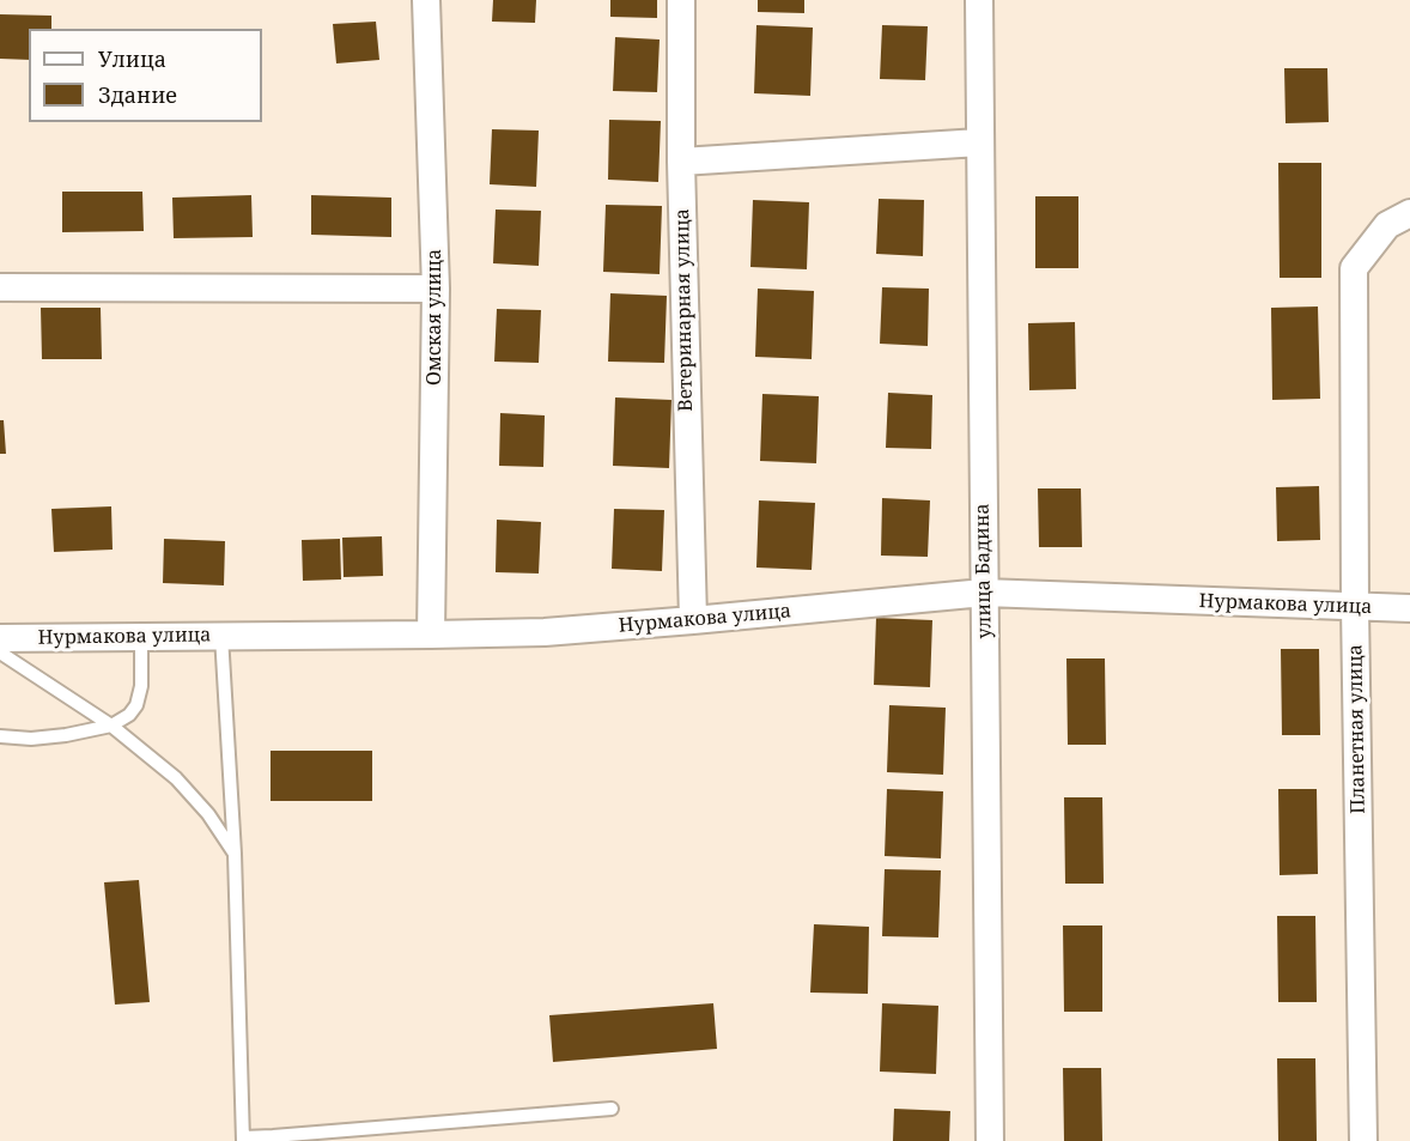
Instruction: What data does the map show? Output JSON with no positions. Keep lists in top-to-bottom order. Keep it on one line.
{"streets":{"street":["Ветеринарная улица","Омская улица","улица Бадина","Нурмакова улица","Планетная улица"]},"crossings":[["Ветеринарная улица","Нурмакова улица"],["Омская улица","Нурмакова улица"],["улица Бадина","Нурмакова улица"],["Нурмакова улица","Планетная улица"]],"legend":["Улица","Здание"]}
